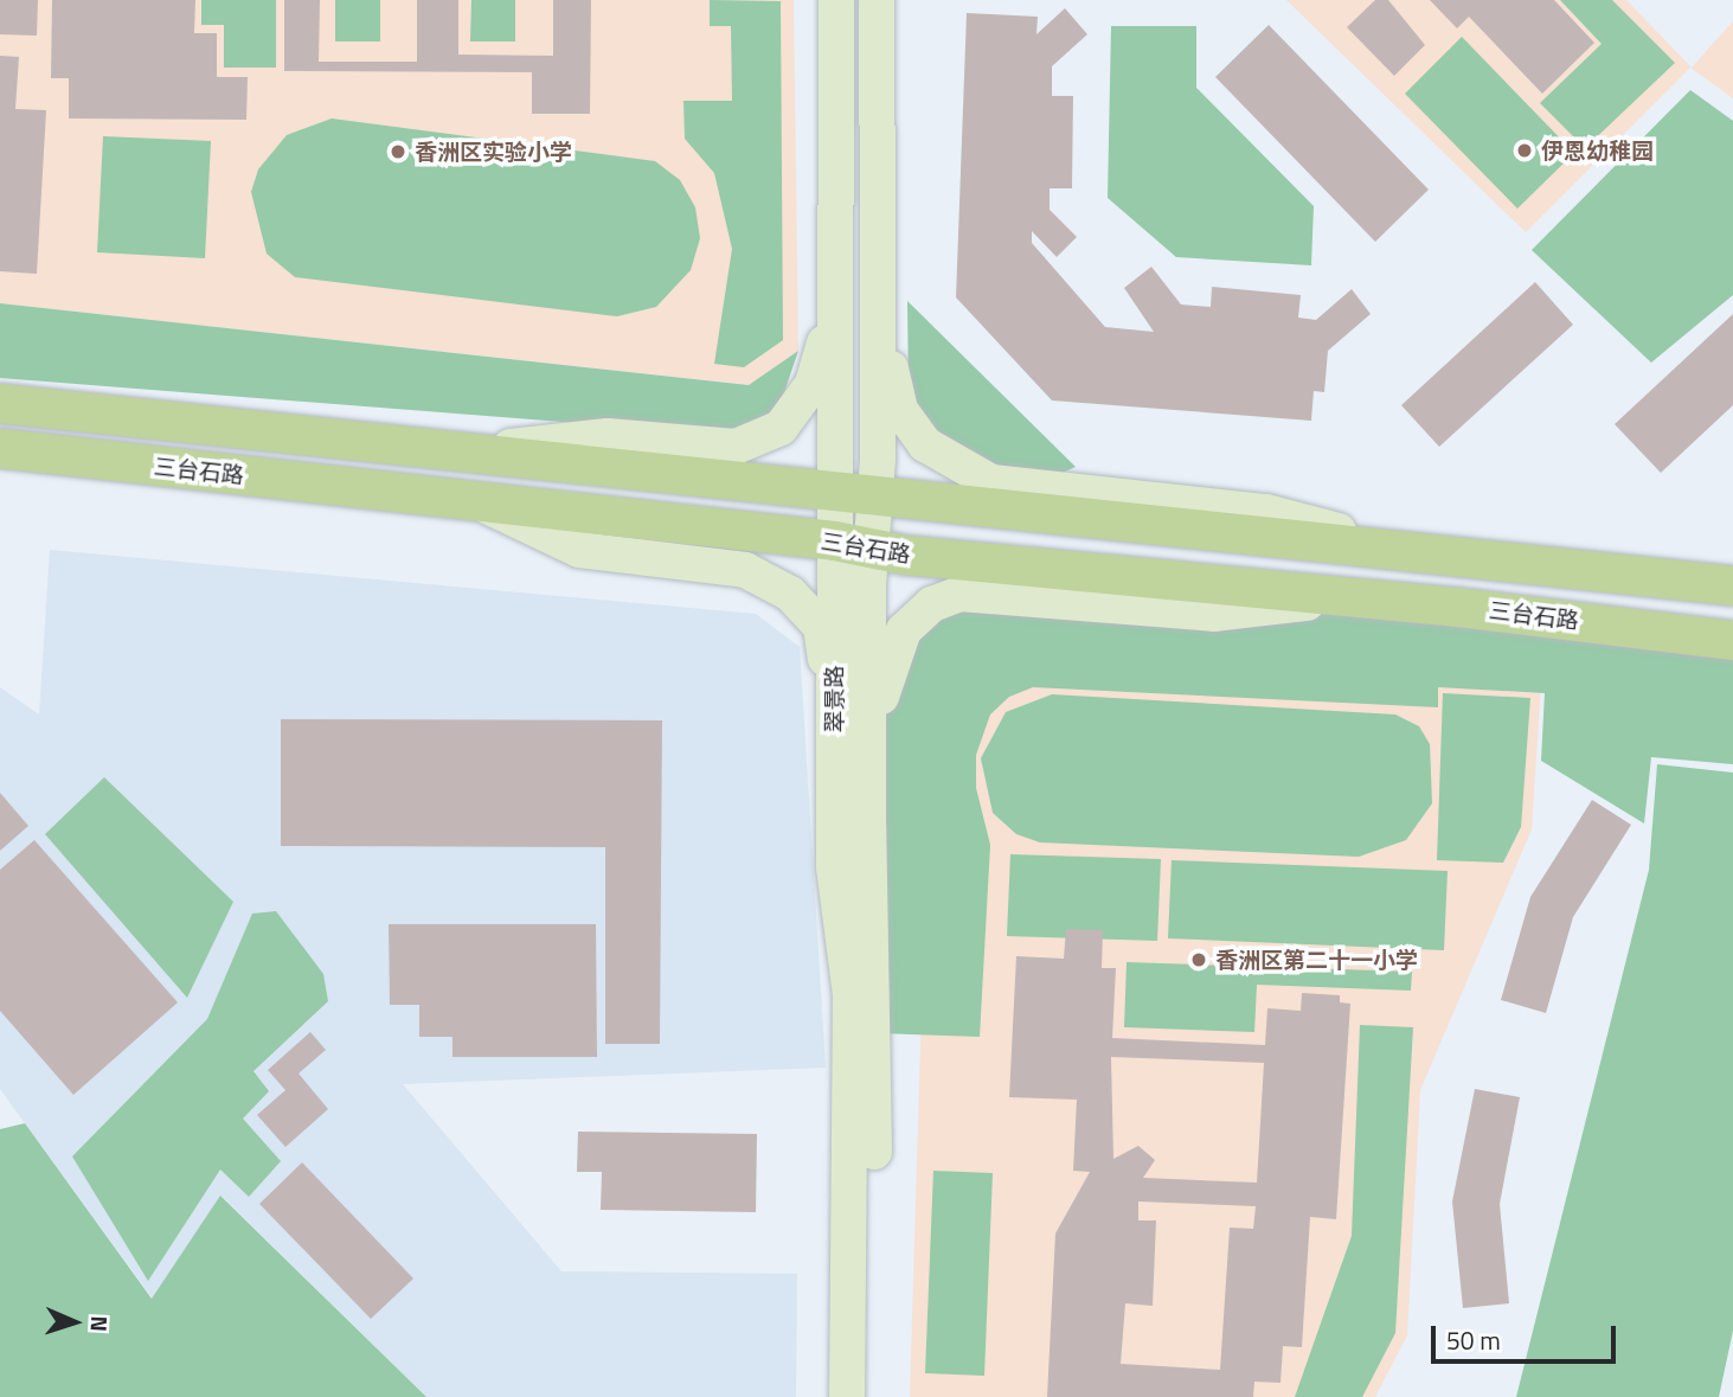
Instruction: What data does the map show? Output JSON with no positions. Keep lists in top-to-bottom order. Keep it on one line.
{"streets":{"main road":["三台石路","翠景路"]},"crossings":[["三台石路","翠景路"]],"places":["伊恩幼稚园","香洲区实验小学","香洲区第二十一小学"],"scale_bar":"50 m","north":"right"}
